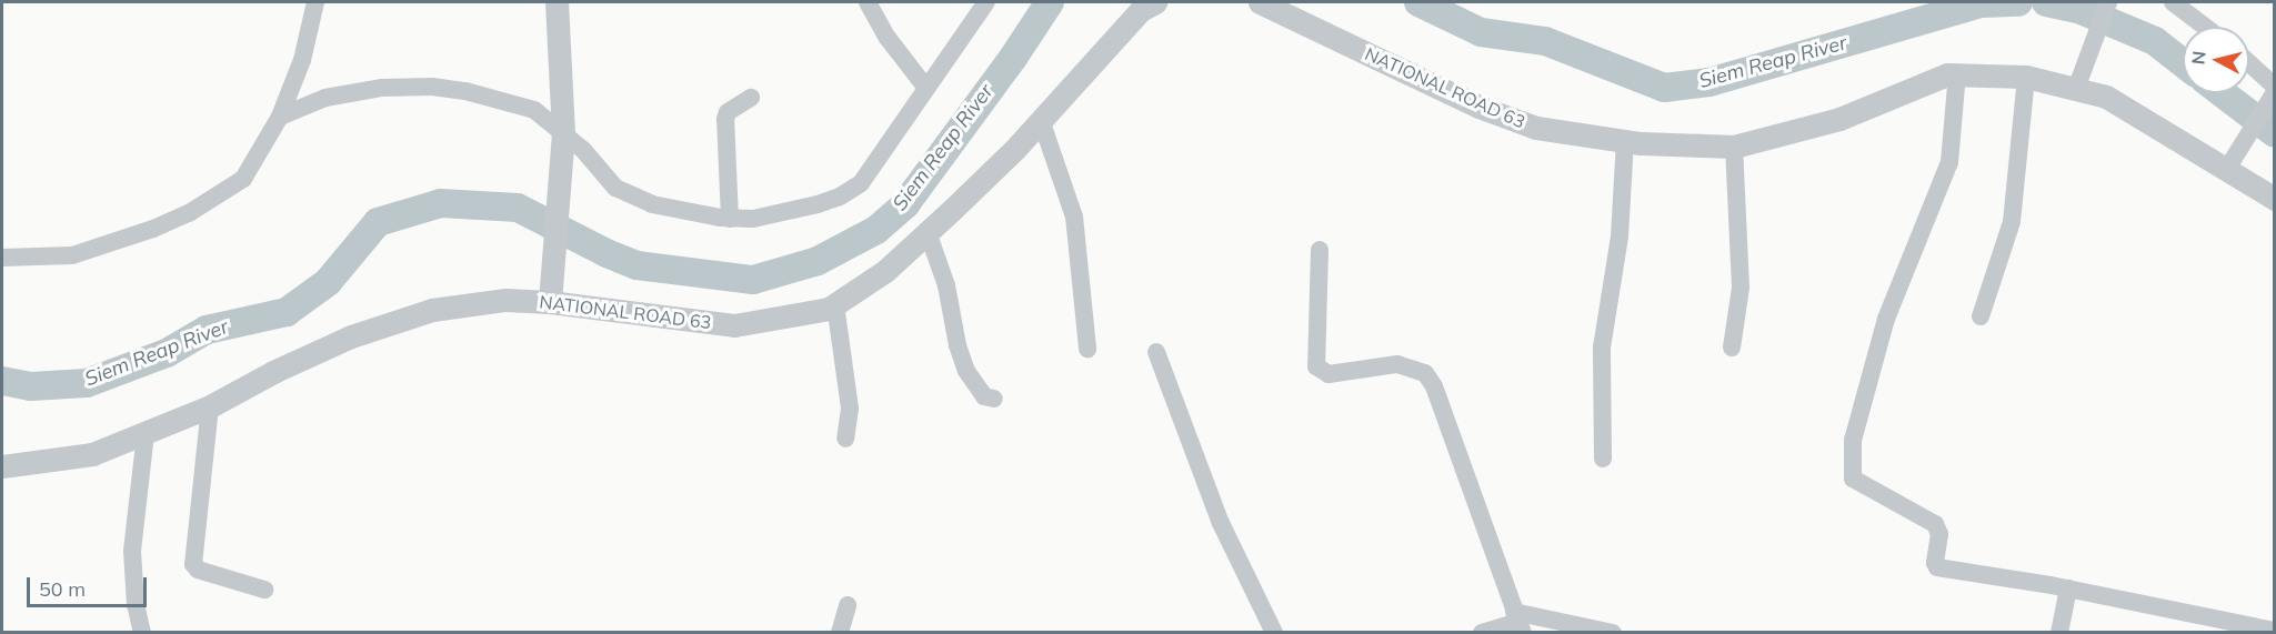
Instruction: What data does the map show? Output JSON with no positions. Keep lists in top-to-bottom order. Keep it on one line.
{"streets":{"street":["NATIONAL ROAD 63"]},"water":["Siem Reap River"],"scale_bar":"50 m","north":"left"}
